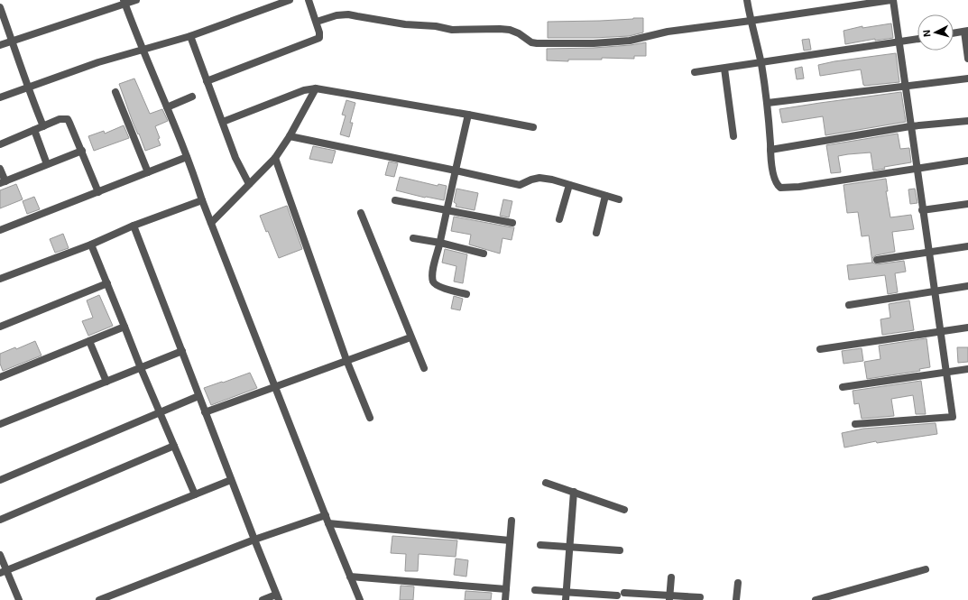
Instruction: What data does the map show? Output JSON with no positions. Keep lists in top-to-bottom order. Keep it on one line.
{"north":"left"}
